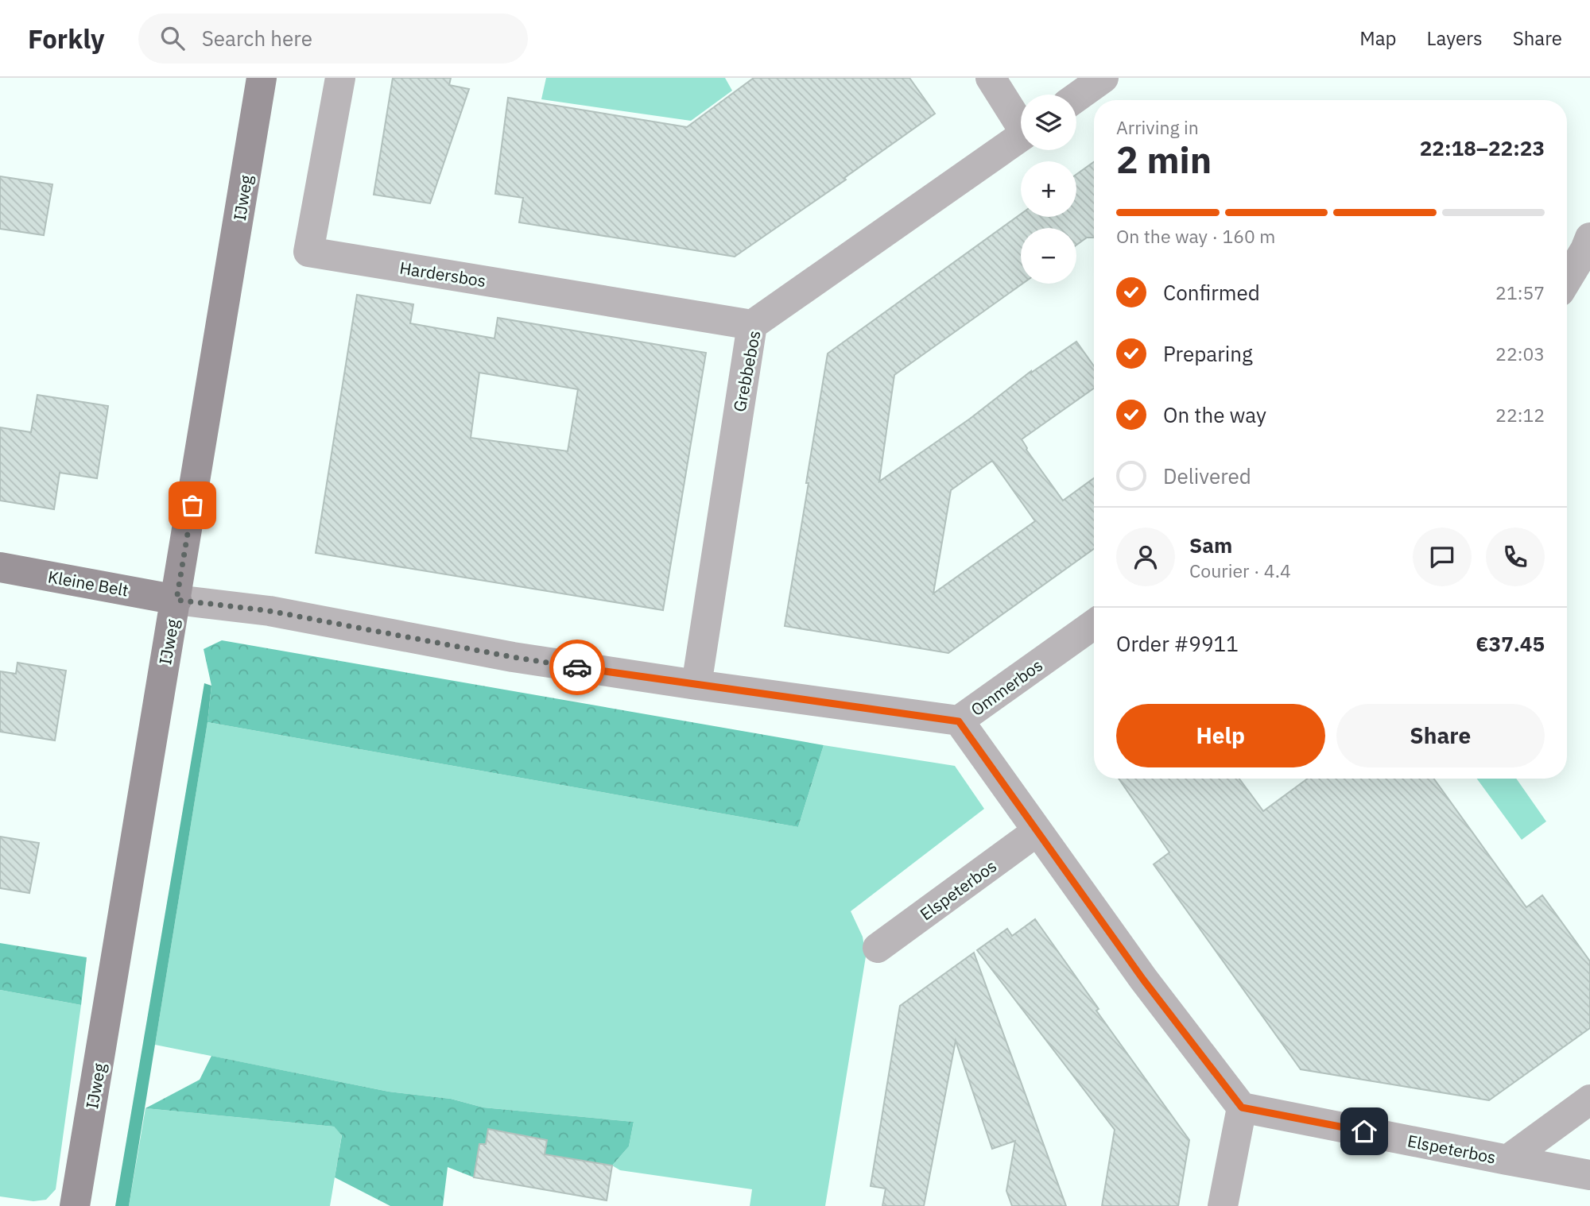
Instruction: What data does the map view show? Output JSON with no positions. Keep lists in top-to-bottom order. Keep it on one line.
{"streets":{"street":["IJweg","Hardersbos","Grebbebos","Kleine Belt","Ommerbos","Elspeterbos"]},"crossings":[["IJweg","Kleine Belt"],["IJweg","Ommerbos"],["Hardersbos","Grebbebos"],["Grebbebos","Ommerbos"],["Kleine Belt","Ommerbos"]],"page":{"header":"Forkly","search":"Search here","nav":["Map","Layers","Share"],"map_buttons":["+","−"],"heading":["2 min","Arriving in","22:18–22:23"],"panel":["Sam","Courier · 4.4","Order #9911","€37.45"],"bar":"On the way · 160 m","list":[["Confirmed","21:57"],["Preparing","22:03"],["On the way","22:12"],"Delivered"],"buttons":["Help","Share"]}}
